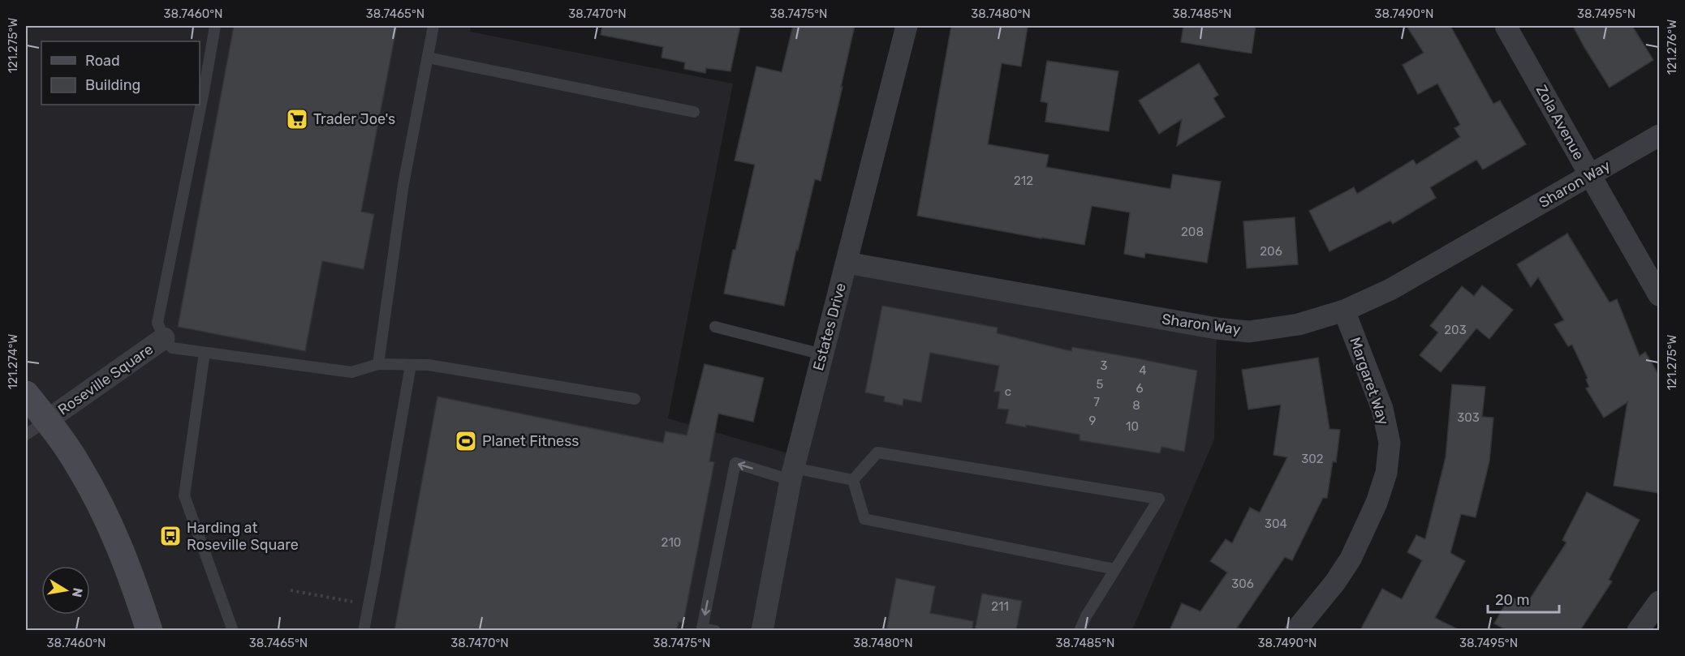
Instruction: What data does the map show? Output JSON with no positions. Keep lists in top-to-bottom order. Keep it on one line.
{"streets":{"street":["Zola Avenue","Sharon Way","Estates Drive","Roseville Square","Margaret Way"]},"crossings":[["Zola Avenue","Sharon Way"],["Sharon Way","Estates Drive"],["Sharon Way","Margaret Way"]],"places":{"supermarket":["Trader Joe's"],"sports":["Planet Fitness"],"bus stop":["Harding at Roseville Square"]},"house_numbers":["212","208","206","203","3","4","5","6","c","7","8","303","9","10","302","304","210","306","211"],"legend":["Road","Building"],"scale_bar":"20 m","north":"right","coordinates":["38.7460°N","38.7465°N","38.7470°N","38.7475°N","38.7480°N","38.7485°N","38.7490°N","38.7495°N","121.275°W","121.276°W","121.274°W"]}
